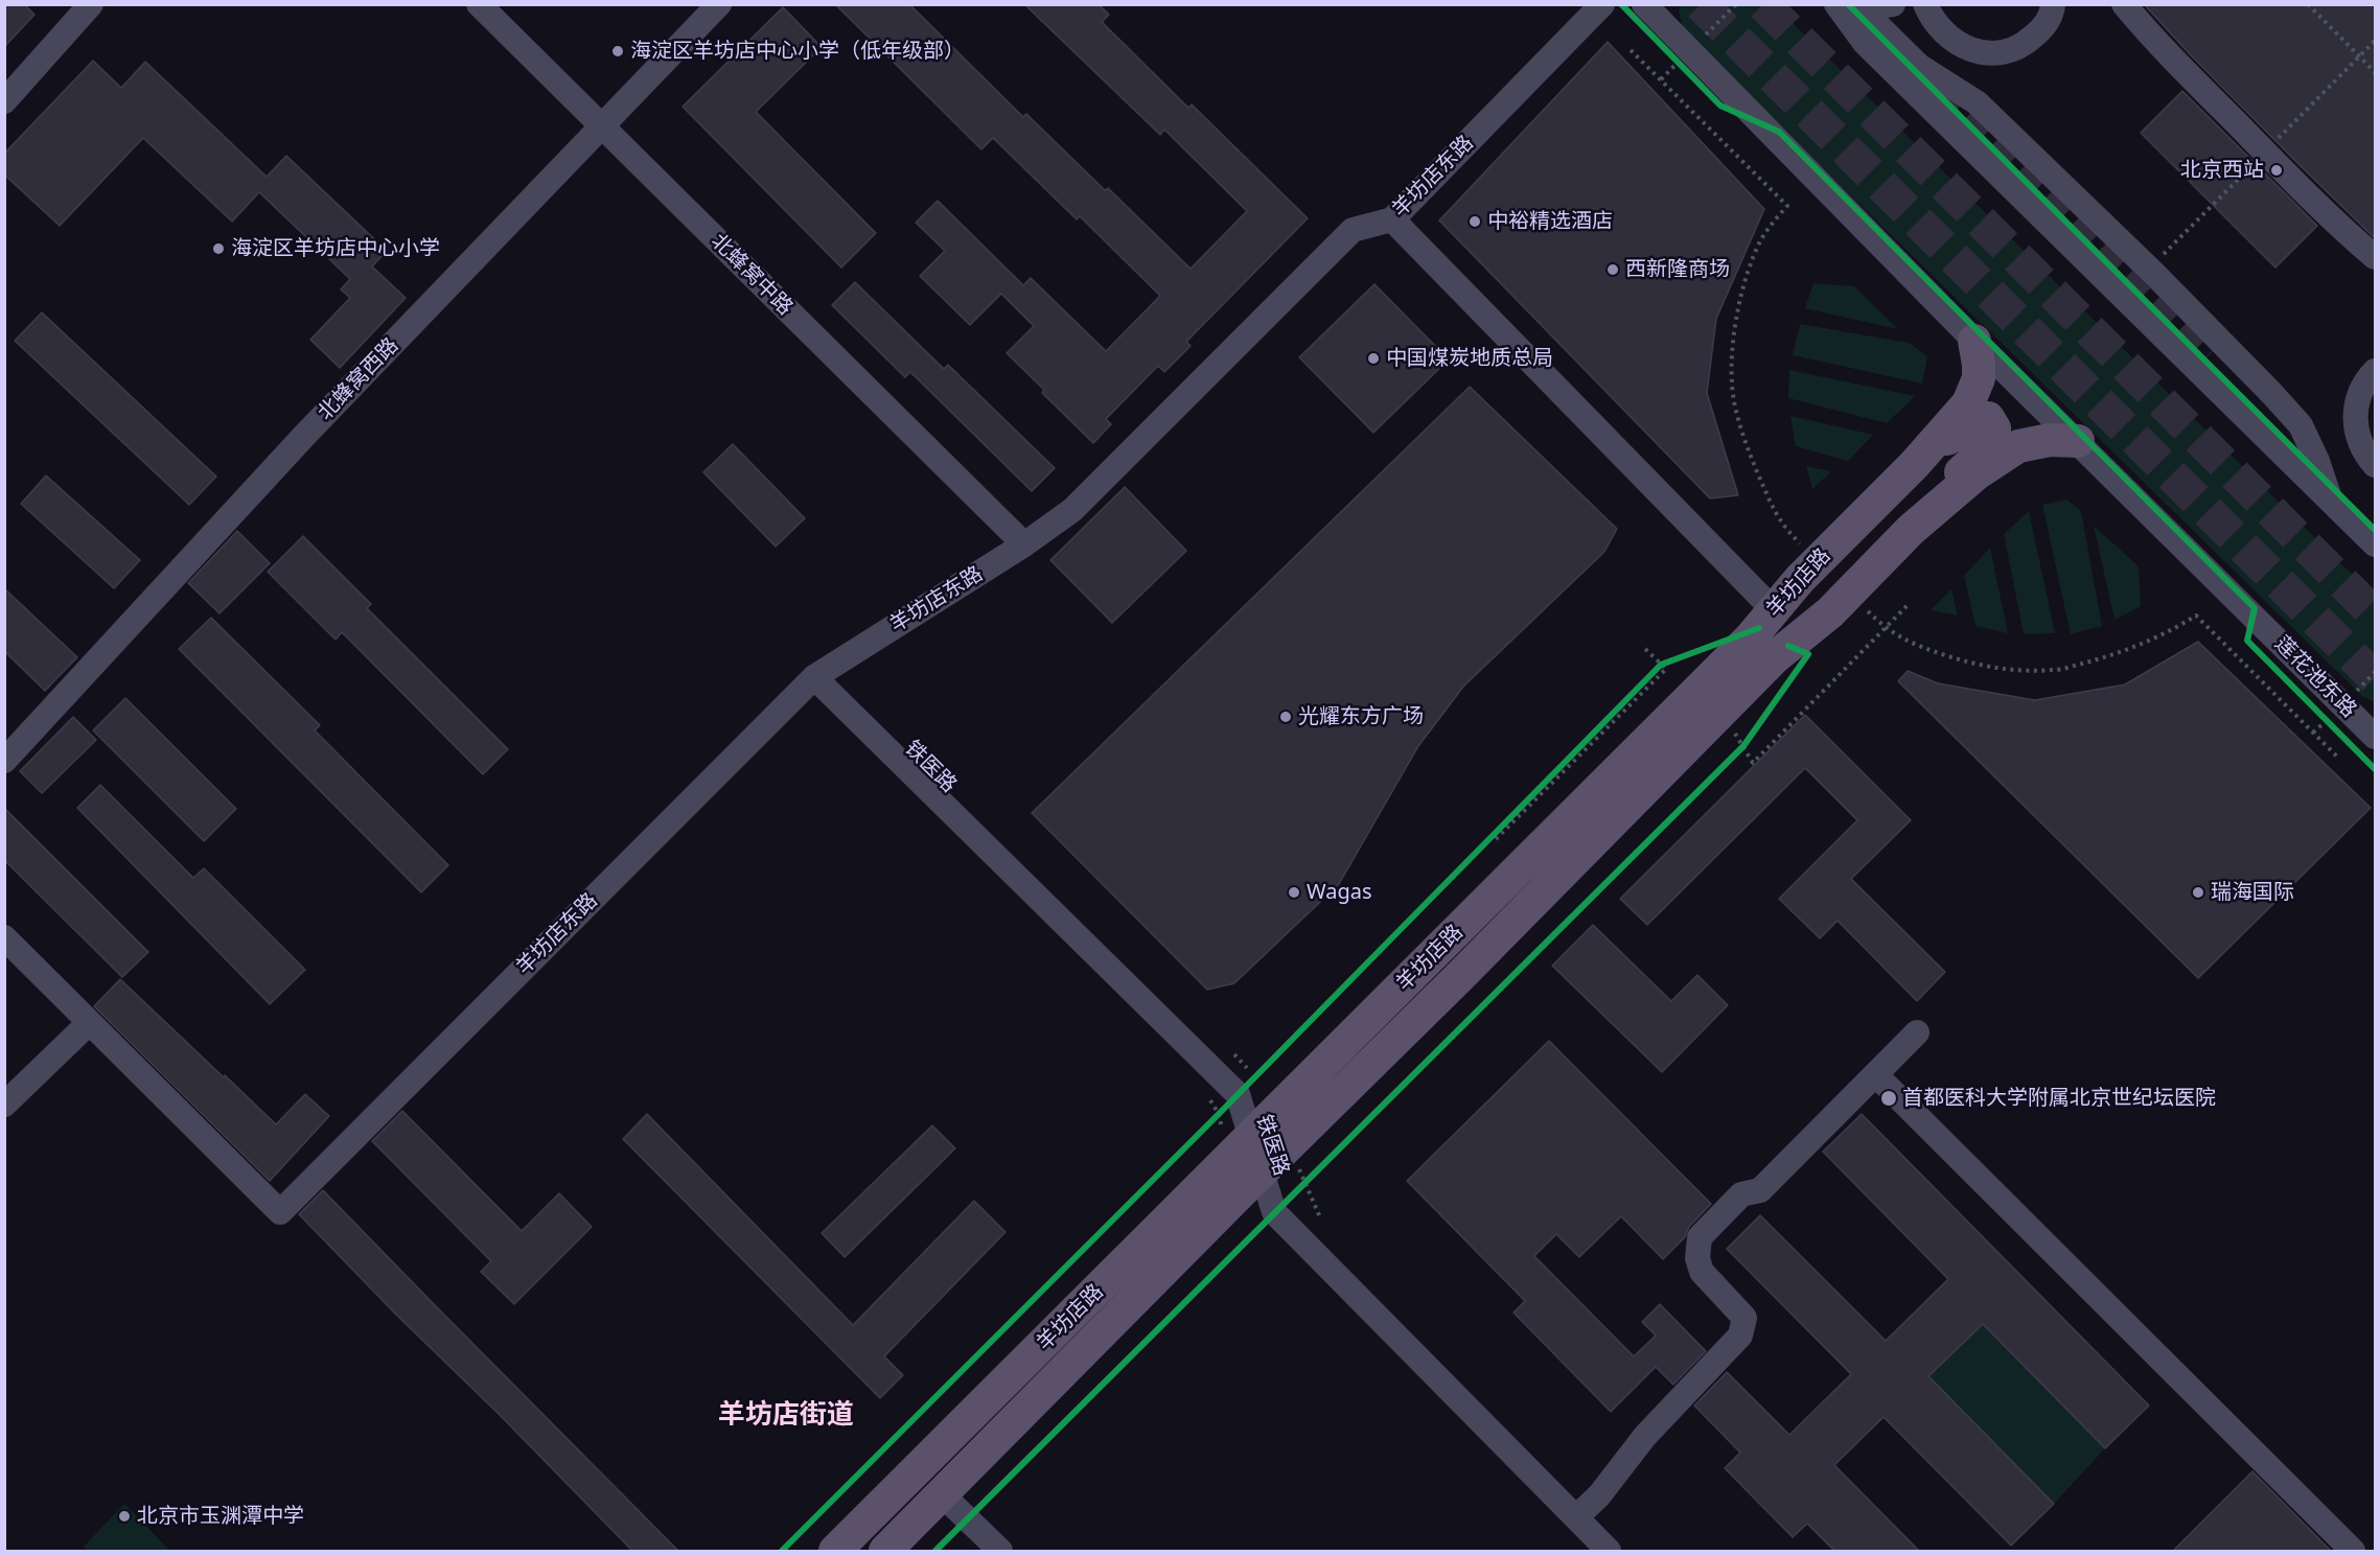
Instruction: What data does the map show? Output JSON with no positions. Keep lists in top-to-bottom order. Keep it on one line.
{"streets":{"main road":["羊坊店路"],"street":["羊坊店东路","北蜂窝中路","北蜂窝西路","莲花池东路","铁医路"]},"crossings":[["羊坊店东路","北蜂窝中路"],["羊坊店东路","铁医路"],["北蜂窝中路","北蜂窝西路"],["羊坊店路","莲花池东路"],["羊坊店路","铁医路"]],"districts":["羊坊店街道"],"places":["海淀区羊坊店中心小学（低年级部）","北京西站","中裕精选酒店","海淀区羊坊店中心小学","西新隆商场","中国煤炭地质总局","光耀东方广场","Wagas","瑞海国际","首都医科大学附属北京世纪坛医院","北京市玉渊潭中学"]}
